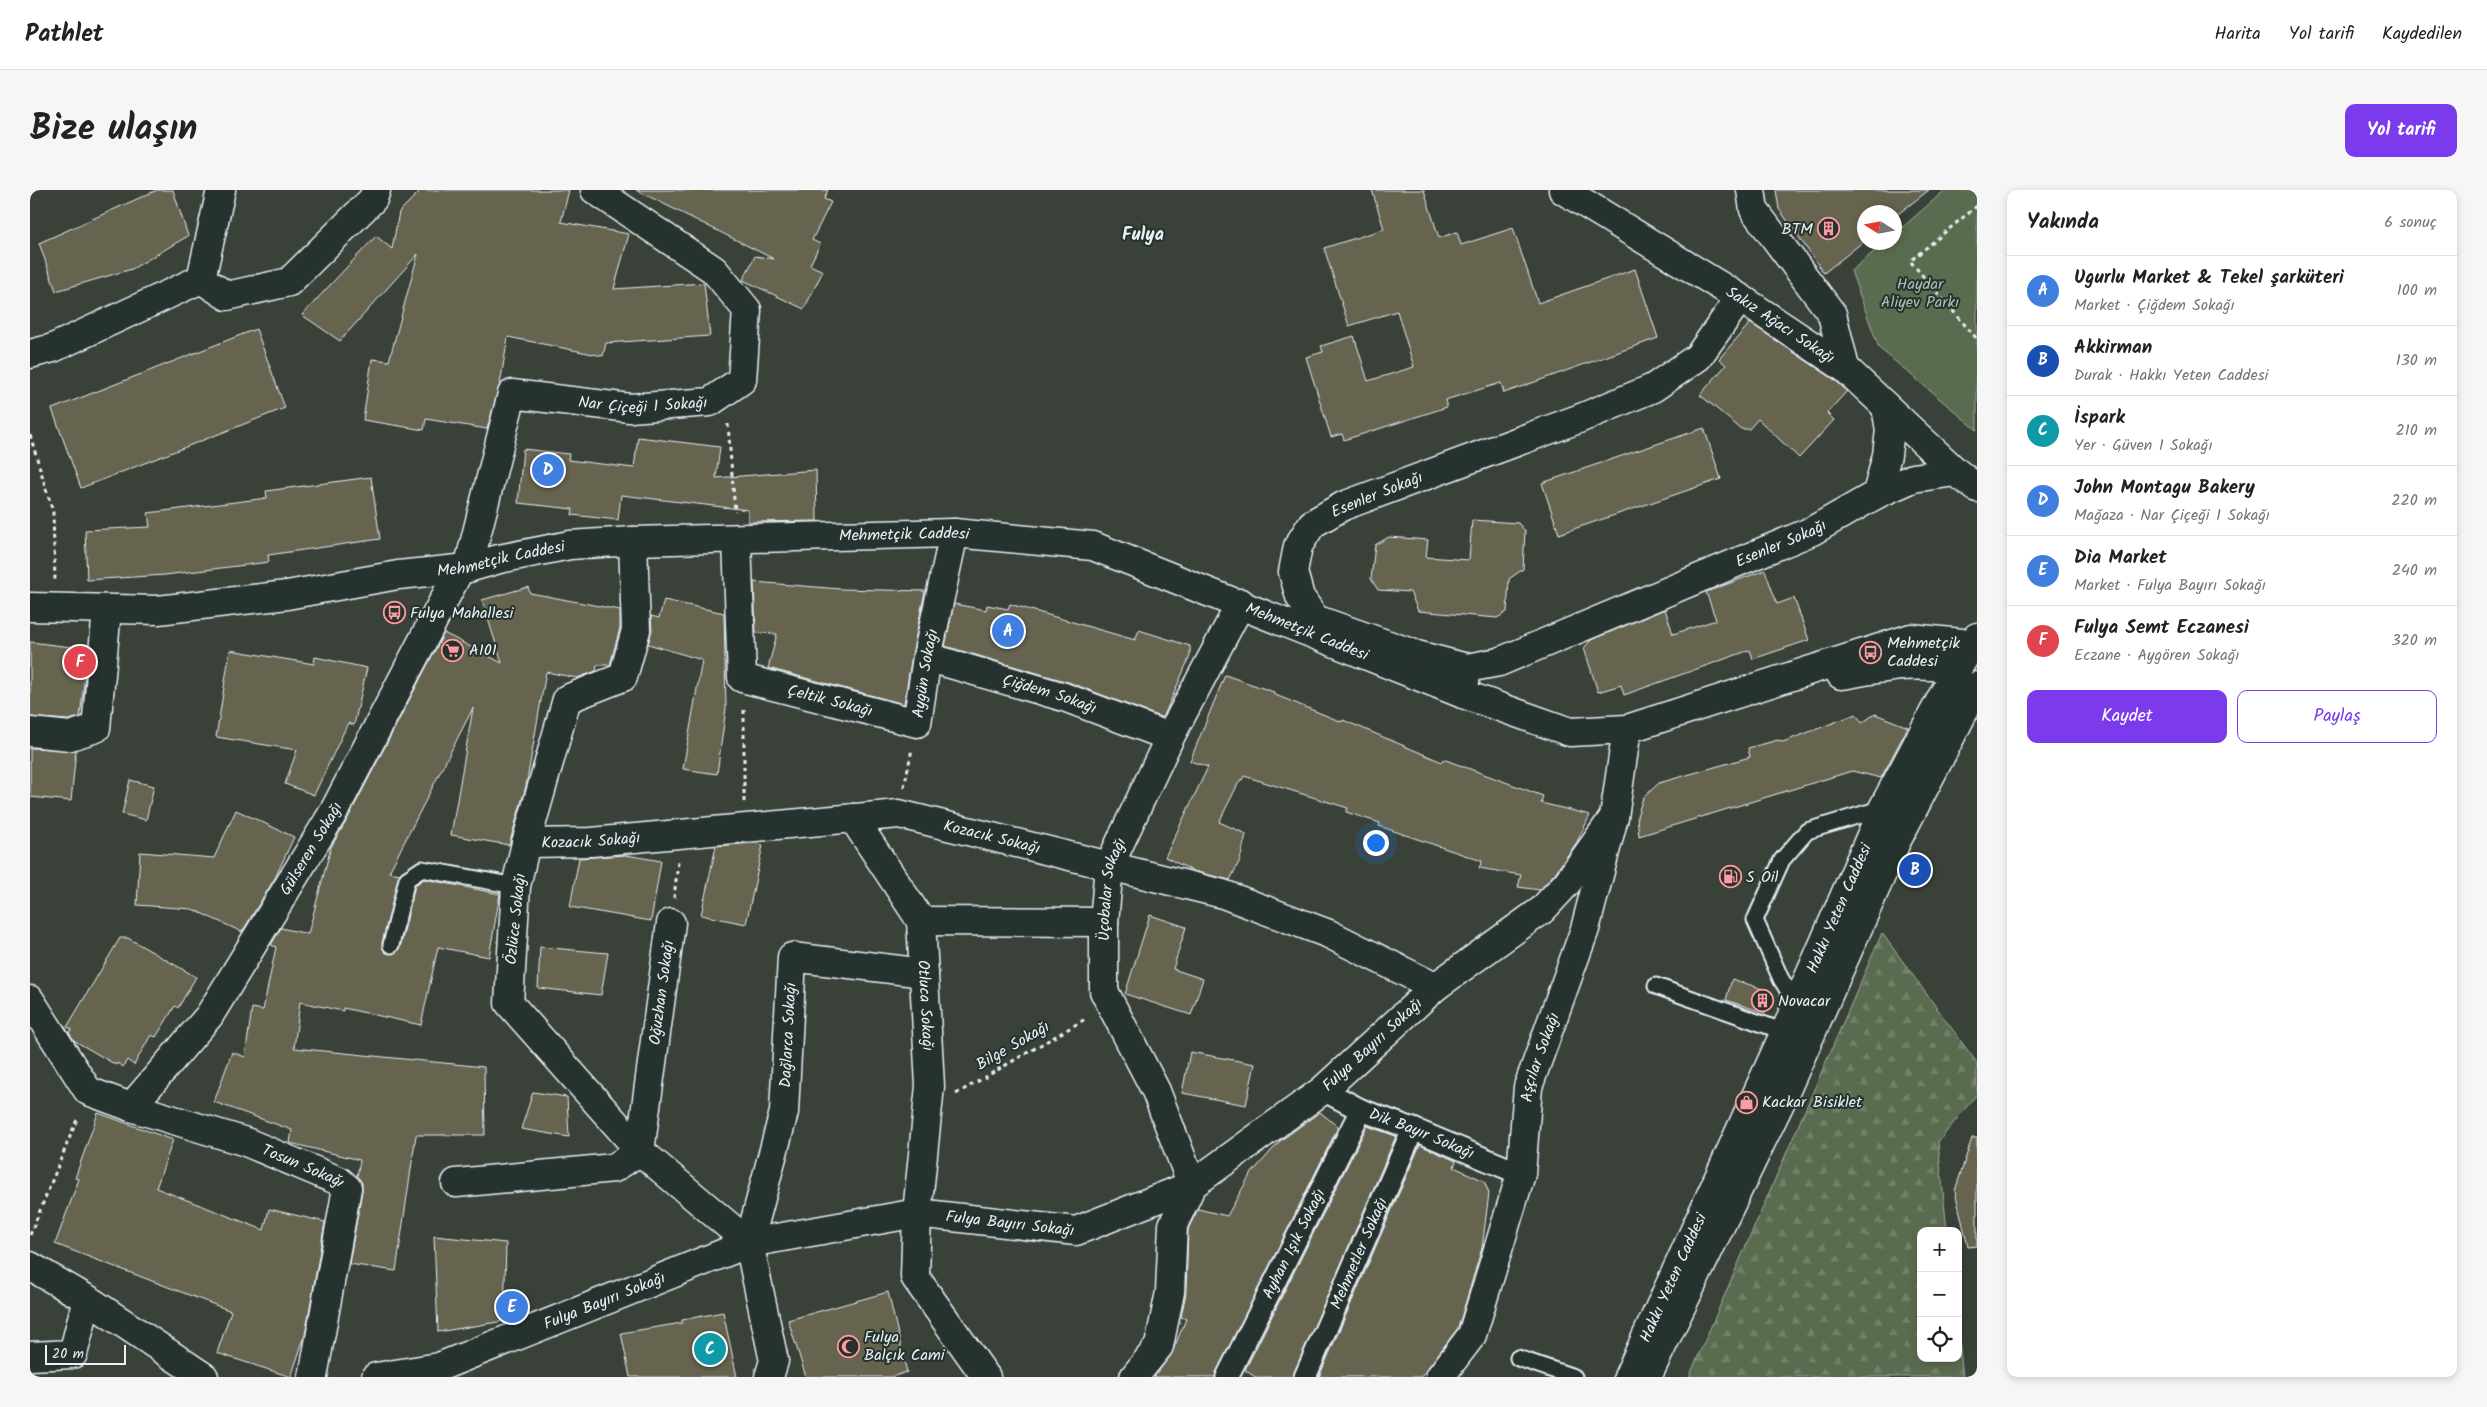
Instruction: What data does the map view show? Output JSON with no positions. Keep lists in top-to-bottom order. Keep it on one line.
{"streets":{"street":["Sakız Ağacı Sokağı","Nar Çiçeği 1 Sokağı","Esenler Sokağı","Mehmetçik Caddesi","Aygün Sokağı","Çiğdem Sokağı","Çeltik Sokağı","Kozacık Sokağı","Gülseren Sokağı","Üçobalar Sokağı","Hakkı Yeten Caddesi","Özlüce Sokağı","Oğuzhan Sokağı","Otluca Sokağı","Dağlarca Sokağı","Fulya Bayırı Sokağı","Aşçılar Sokağı","Dik Bayır Sokağı","Tosun Sokağı","Ayhan Işık Sokağı","Mehmetler Sokağı"],"path":["Bilge Sokağı"]},"crossings":[["Sakız Ağacı Sokağı","Esenler Sokağı"],["Nar Çiçeği 1 Sokağı","Mehmetçik Caddesi"],["Nar Çiçeği 1 Sokağı","Gülseren Sokağı"],["Mehmetçik Caddesi","Aygün Sokağı"],["Mehmetçik Caddesi","Gülseren Sokağı"],["Mehmetçik Caddesi","Üçobalar Sokağı"],["Mehmetçik Caddesi","Hakkı Yeten Caddesi"],["Mehmetçik Caddesi","Özlüce Sokağı"],["Mehmetçik Caddesi","Aşçılar Sokağı"],["Aygün Sokağı","Çiğdem Sokağı"],["Aygün Sokağı","Çeltik Sokağı"],["Aygün Sokağı","Kozacık Sokağı"],["Çiğdem Sokağı","Üçobalar Sokağı"],["Kozacık Sokağı","Üçobalar Sokağı"],["Kozacık Sokağı","Özlüce Sokağı"],["Kozacık Sokağı","Oğuzhan Sokağı"],["Kozacık Sokağı","Fulya Bayırı Sokağı"],["Gülseren Sokağı","Tosun Sokağı"],["Üçobalar Sokağı","Fulya Bayırı Sokağı"],["Üçobalar Sokağı","Bilge Sokağı"],["Özlüce Sokağı","Oğuzhan Sokağı"],["Özlüce Sokağı","Dağlarca Sokağı"],["Özlüce Sokağı","Fulya Bayırı Sokağı"],["Otluca Sokağı","Dağlarca Sokağı"],["Otluca Sokağı","Fulya Bayırı Sokağı"],["Otluca Sokağı","Bilge Sokağı"],["Dağlarca Sokağı","Fulya Bayırı Sokağı"],["Fulya Bayırı Sokağı","Aşçılar Sokağı"],["Fulya Bayırı Sokağı","Dik Bayır Sokağı"],["Aşçılar Sokağı","Dik Bayır Sokağı"],["Dik Bayır Sokağı","Ayhan Işık Sokağı"],["Dik Bayır Sokağı","Mehmetler Sokağı"]],"districts":["Fulya"],"parks":["Haydar Aliyev Parkı"],"places":{"building":["BTM","Novacar"],"bus stop":["Fulya Mahallesi","Mehmetçik Caddesi"],"supermarket":["A101"],"fuel station":["S Oil"],"shop":["Kackar Bisiklet"],"mosque":["Fulya Balçık Cami"]},"scale_bar":"20 m","north":"left","page":{"header":"Pathlet","nav":["Harita","Yol tarifi","Kaydedilen"],"title":"Bize ulaşın","buttons":["Yol tarifi",["Kaydet","Paylaş"]],"heading":["Yakında","6 sonuç"],"list":[{"mark":"A","name":"Ugurlu Market & Tekel şarküteri","note":"Market · Çiğdem Sokağı","value":"100 m"},{"mark":"B","name":"Akkirman","note":"Durak · Hakkı Yeten Caddesi","value":"130 m"},{"mark":"C","name":"İspark","note":"Yer · Güven 1 Sokağı","value":"210 m"},{"mark":"D","name":"John Montagu Bakery","note":"Mağaza · Nar Çiçeği 1 Sokağı","value":"220 m"},{"mark":"E","name":"Dia Market","note":"Market · Fulya Bayırı Sokağı","value":"240 m"},{"mark":"F","name":"Fulya Semt Eczanesi","note":"Eczane · Aygören Sokağı","value":"320 m"}],"pins":["D","A","F","B","E","C"],"map_buttons":["+","−"],"scale":"20 m"}}
